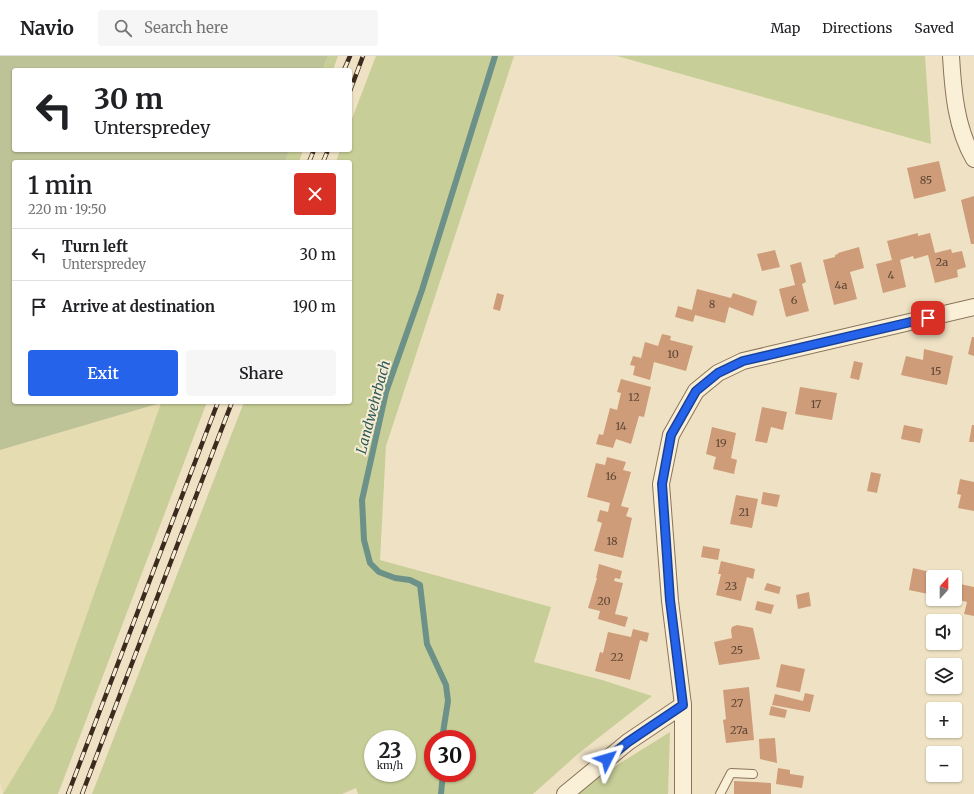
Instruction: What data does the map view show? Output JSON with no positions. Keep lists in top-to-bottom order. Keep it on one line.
{"water":["Landwehrbach"],"house_numbers":["85","2a","4","4a","6","8","10","15","12","17","14","19","16","21","18","23","20","25","22","27","27a"],"north":"top","page":{"header":"Navio","search":"Search here","nav":["Map","Directions","Saved"],"turn":["30 m","Unterspredey"],"heading":["1 min","220 m · 19:50"],"list":[{"name":"Turn left","note":"Unterspredey","value":"30 m"},{"name":"Arrive at destination","value":"190 m"}],"buttons":["Exit","Share"],"map_buttons":["+","−"],"speed":"23 km/h","limit":"30"}}
